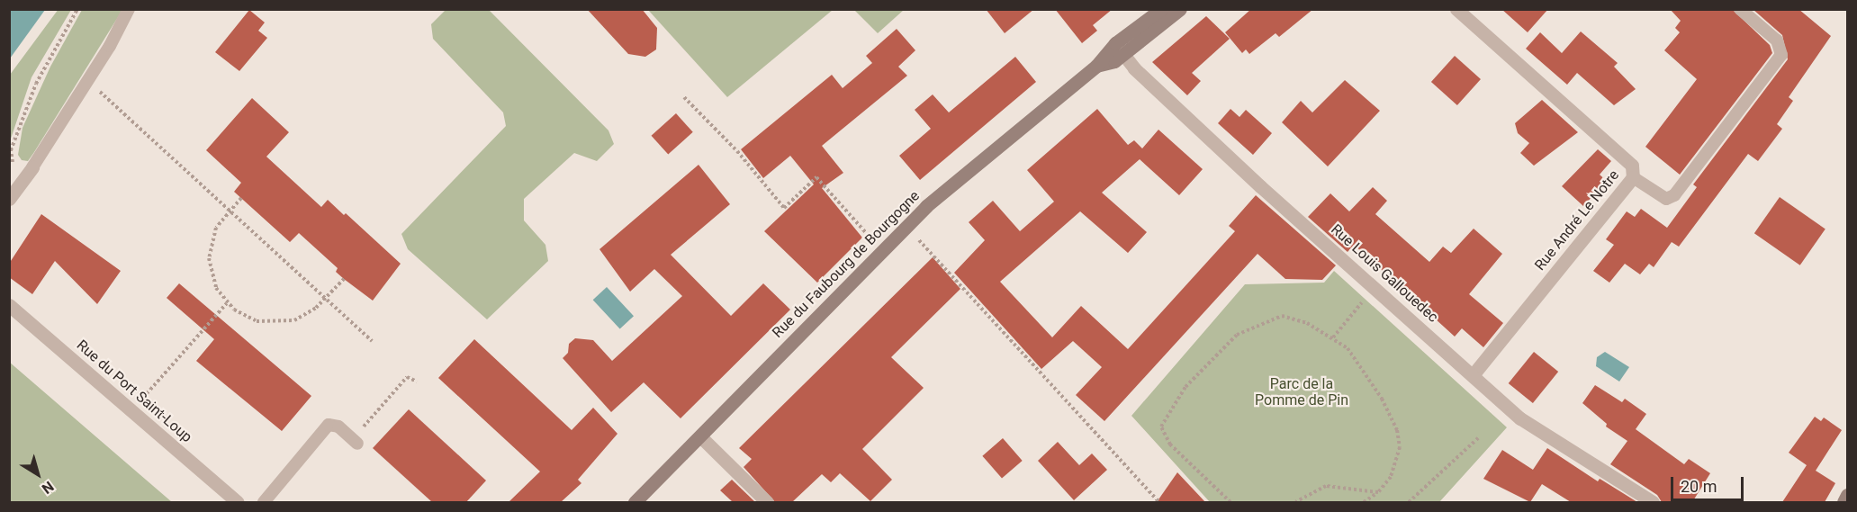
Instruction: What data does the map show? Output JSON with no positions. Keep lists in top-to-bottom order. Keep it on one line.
{"streets":{"main road":["Rue du Faubourg de Bourgogne"],"street":["Rue André Le Notre","Rue Louis Gallouedec","Rue du Port Saint-Loup"]},"crossings":[["Rue André Le Notre","Rue Louis Gallouedec"],["Rue du Faubourg de Bourgogne","Rue Louis Gallouedec"]],"parks":["Parc de la Pomme de Pin"],"scale_bar":"20 m","north":"bottom right"}
